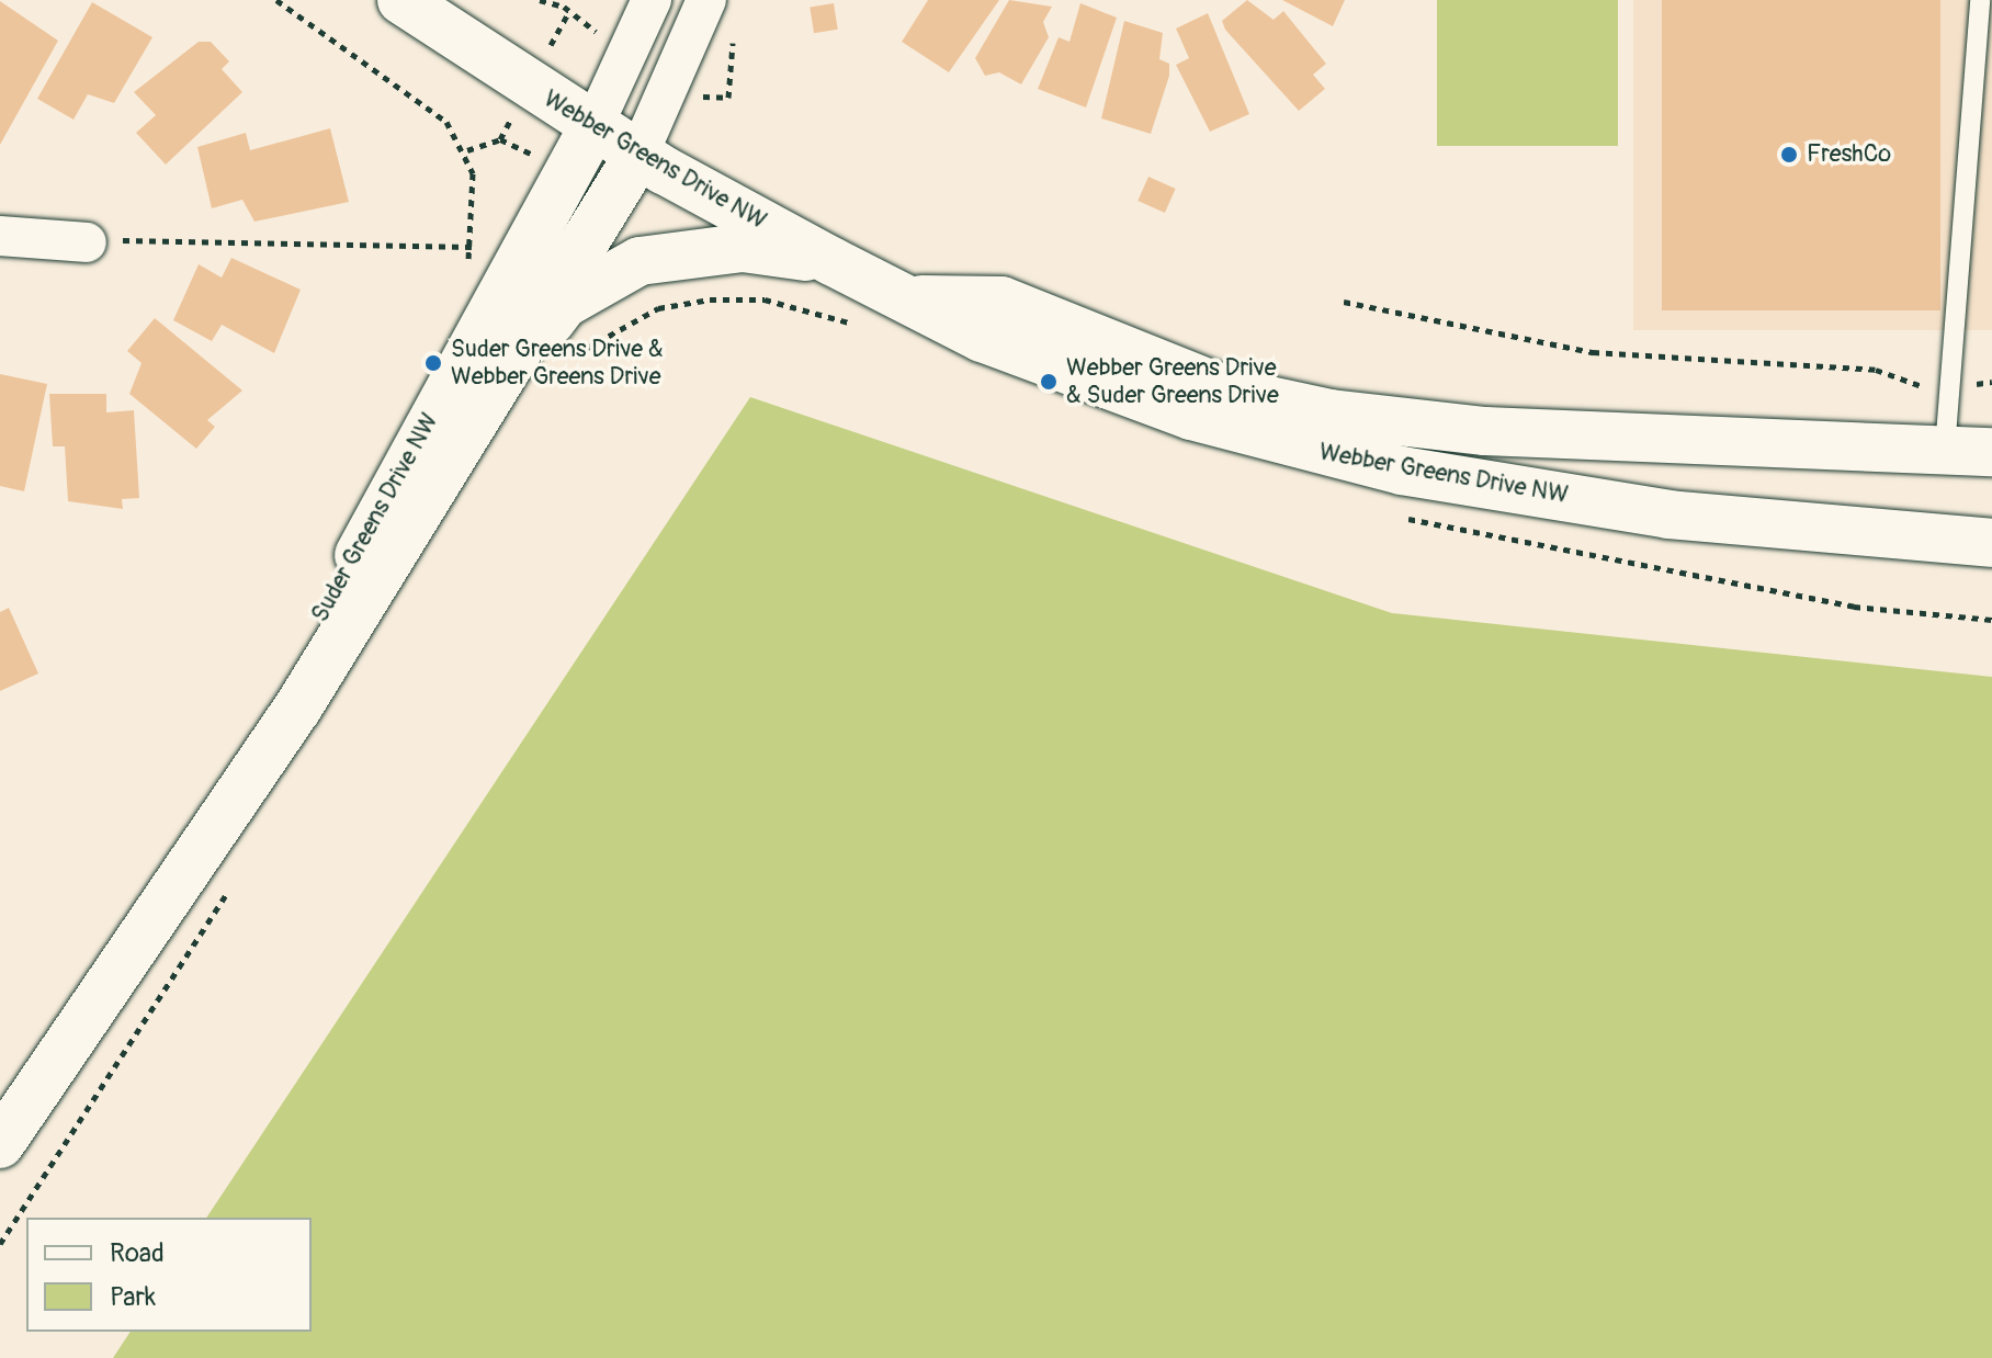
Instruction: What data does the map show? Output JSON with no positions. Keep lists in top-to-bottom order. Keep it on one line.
{"streets":{"main road":["Webber Greens Drive NW","Suder Greens Drive NW"]},"crossings":[["Webber Greens Drive NW","Suder Greens Drive NW"]],"places":["FreshCo","Suder Greens Drive & Webber Greens Drive","Webber Greens Drive & Suder Greens Drive"],"legend":["Road","Park"]}
